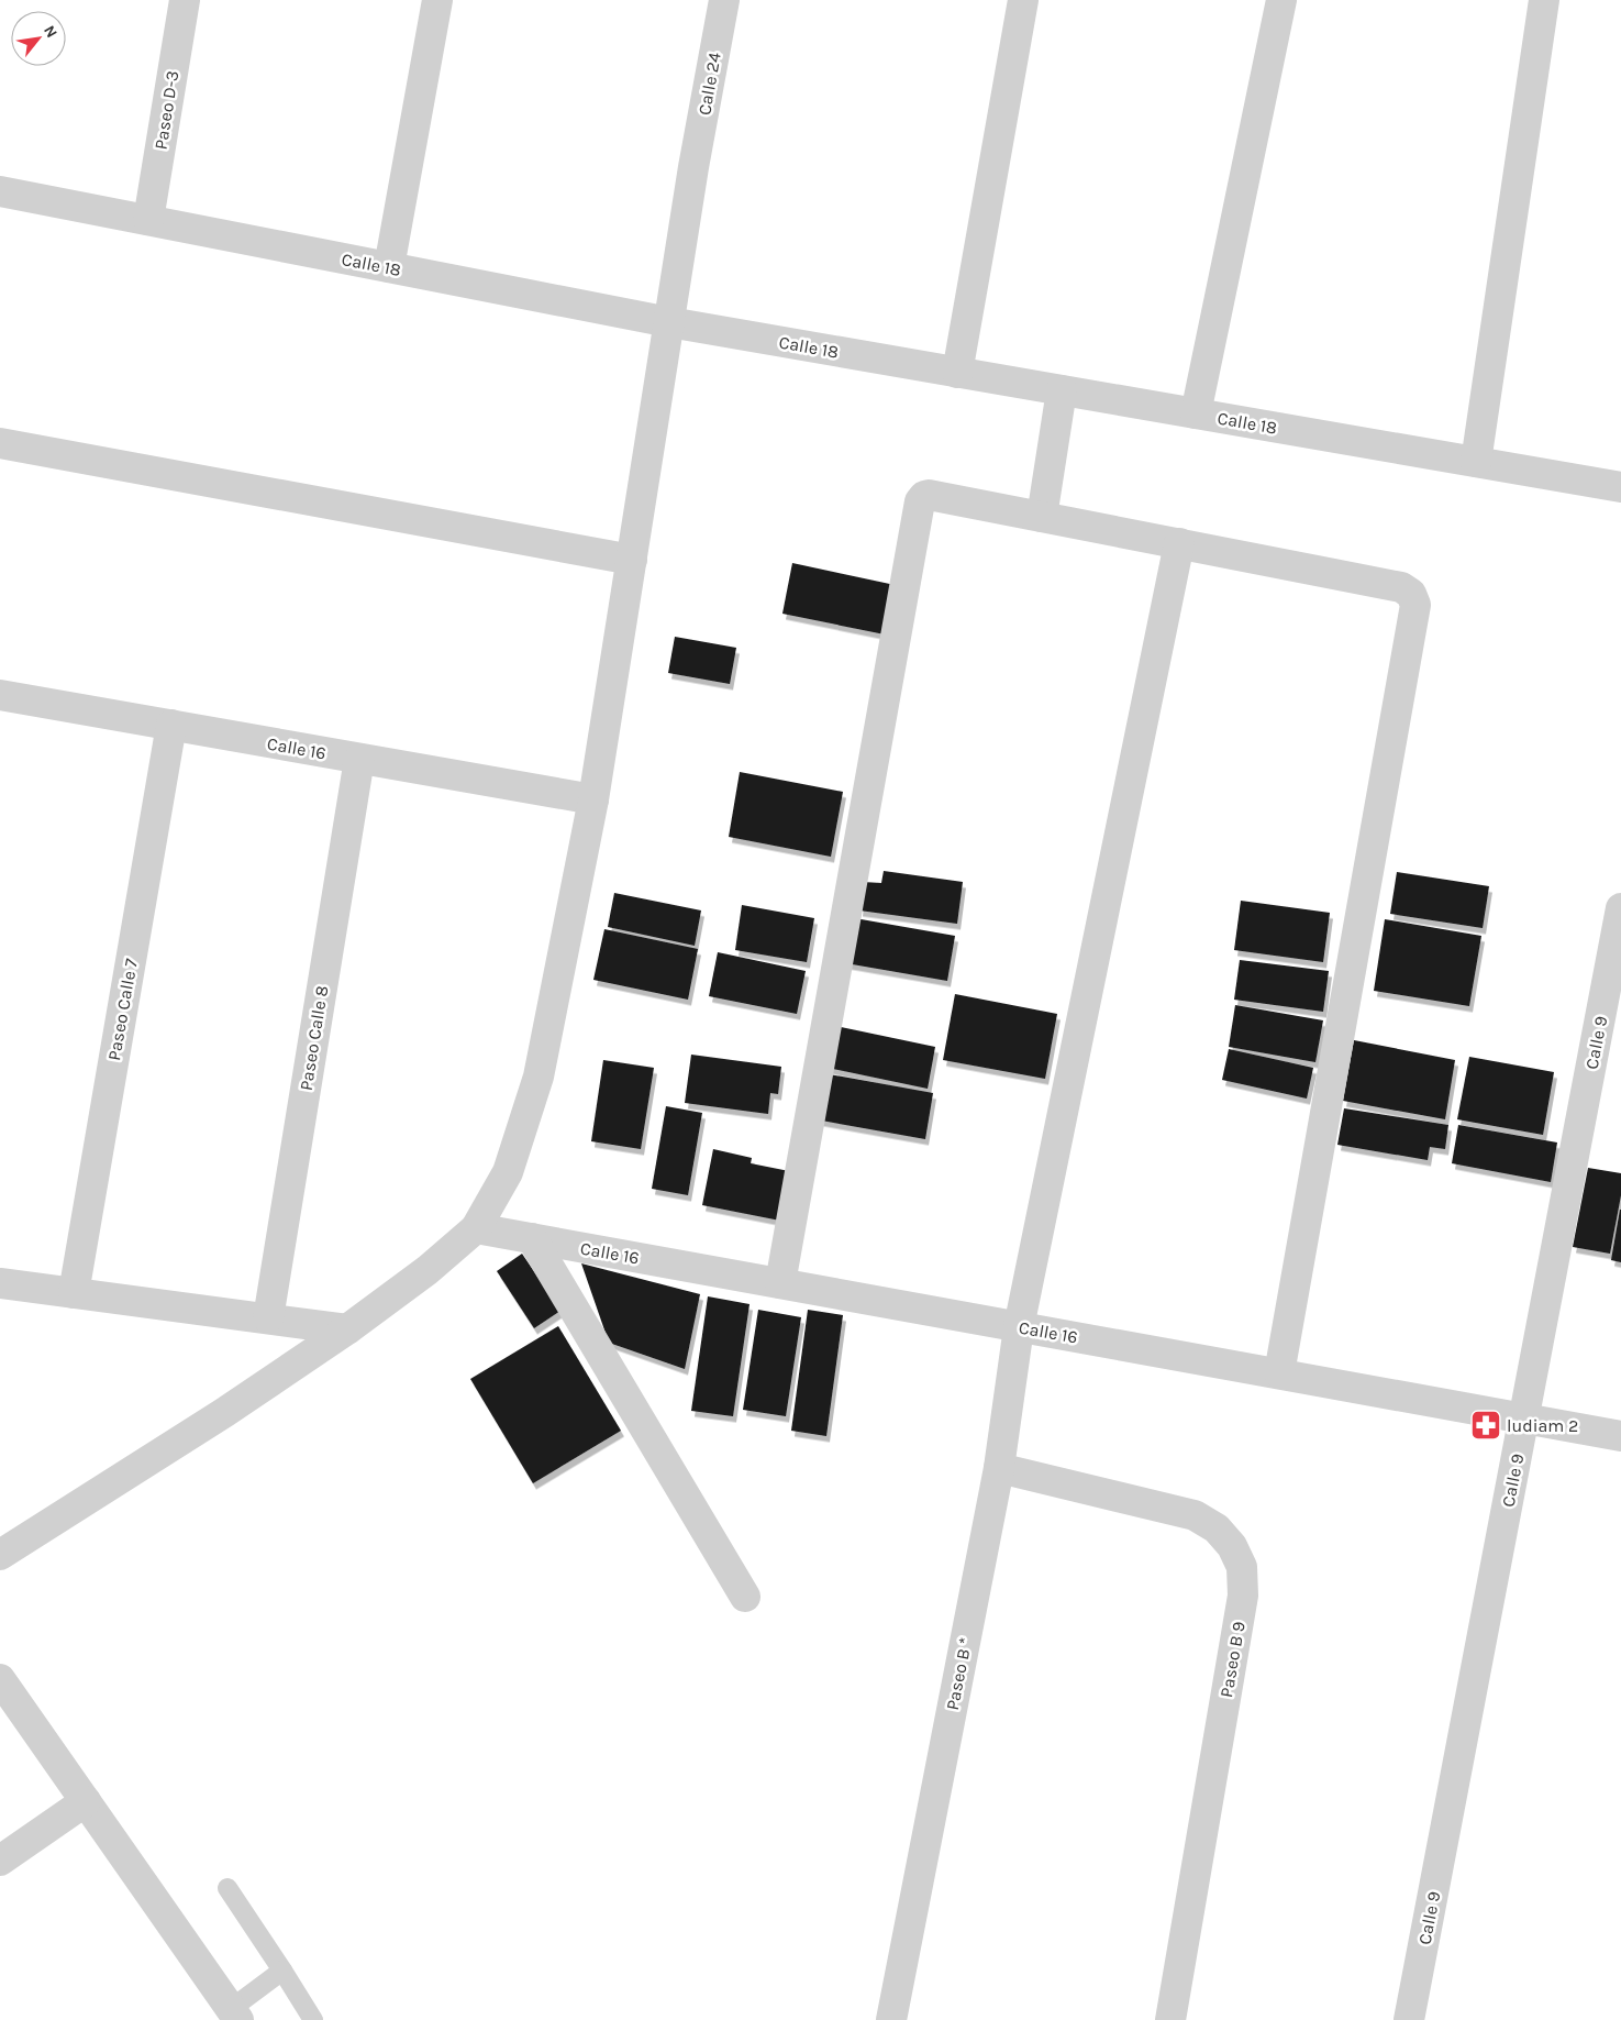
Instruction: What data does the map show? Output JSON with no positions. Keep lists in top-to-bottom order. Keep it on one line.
{"streets":{"street":["Calle 24","Paseo D-3","Calle 18","Calle 16","Paseo Calle 7","Paseo Calle 8","Calle 9","Paseo B 9","Paseo B *"]},"crossings":[["Calle 24","Calle 18"],["Calle 24","Calle 16"],["Paseo D-3","Calle 18"],["Calle 16","Paseo Calle 7"],["Calle 16","Paseo Calle 8"],["Calle 16","Calle 9"],["Calle 16","Paseo B *"],["Paseo B 9","Paseo B *"]],"places":{"pharmacy":["ludiam 2"]},"north":"top right"}
